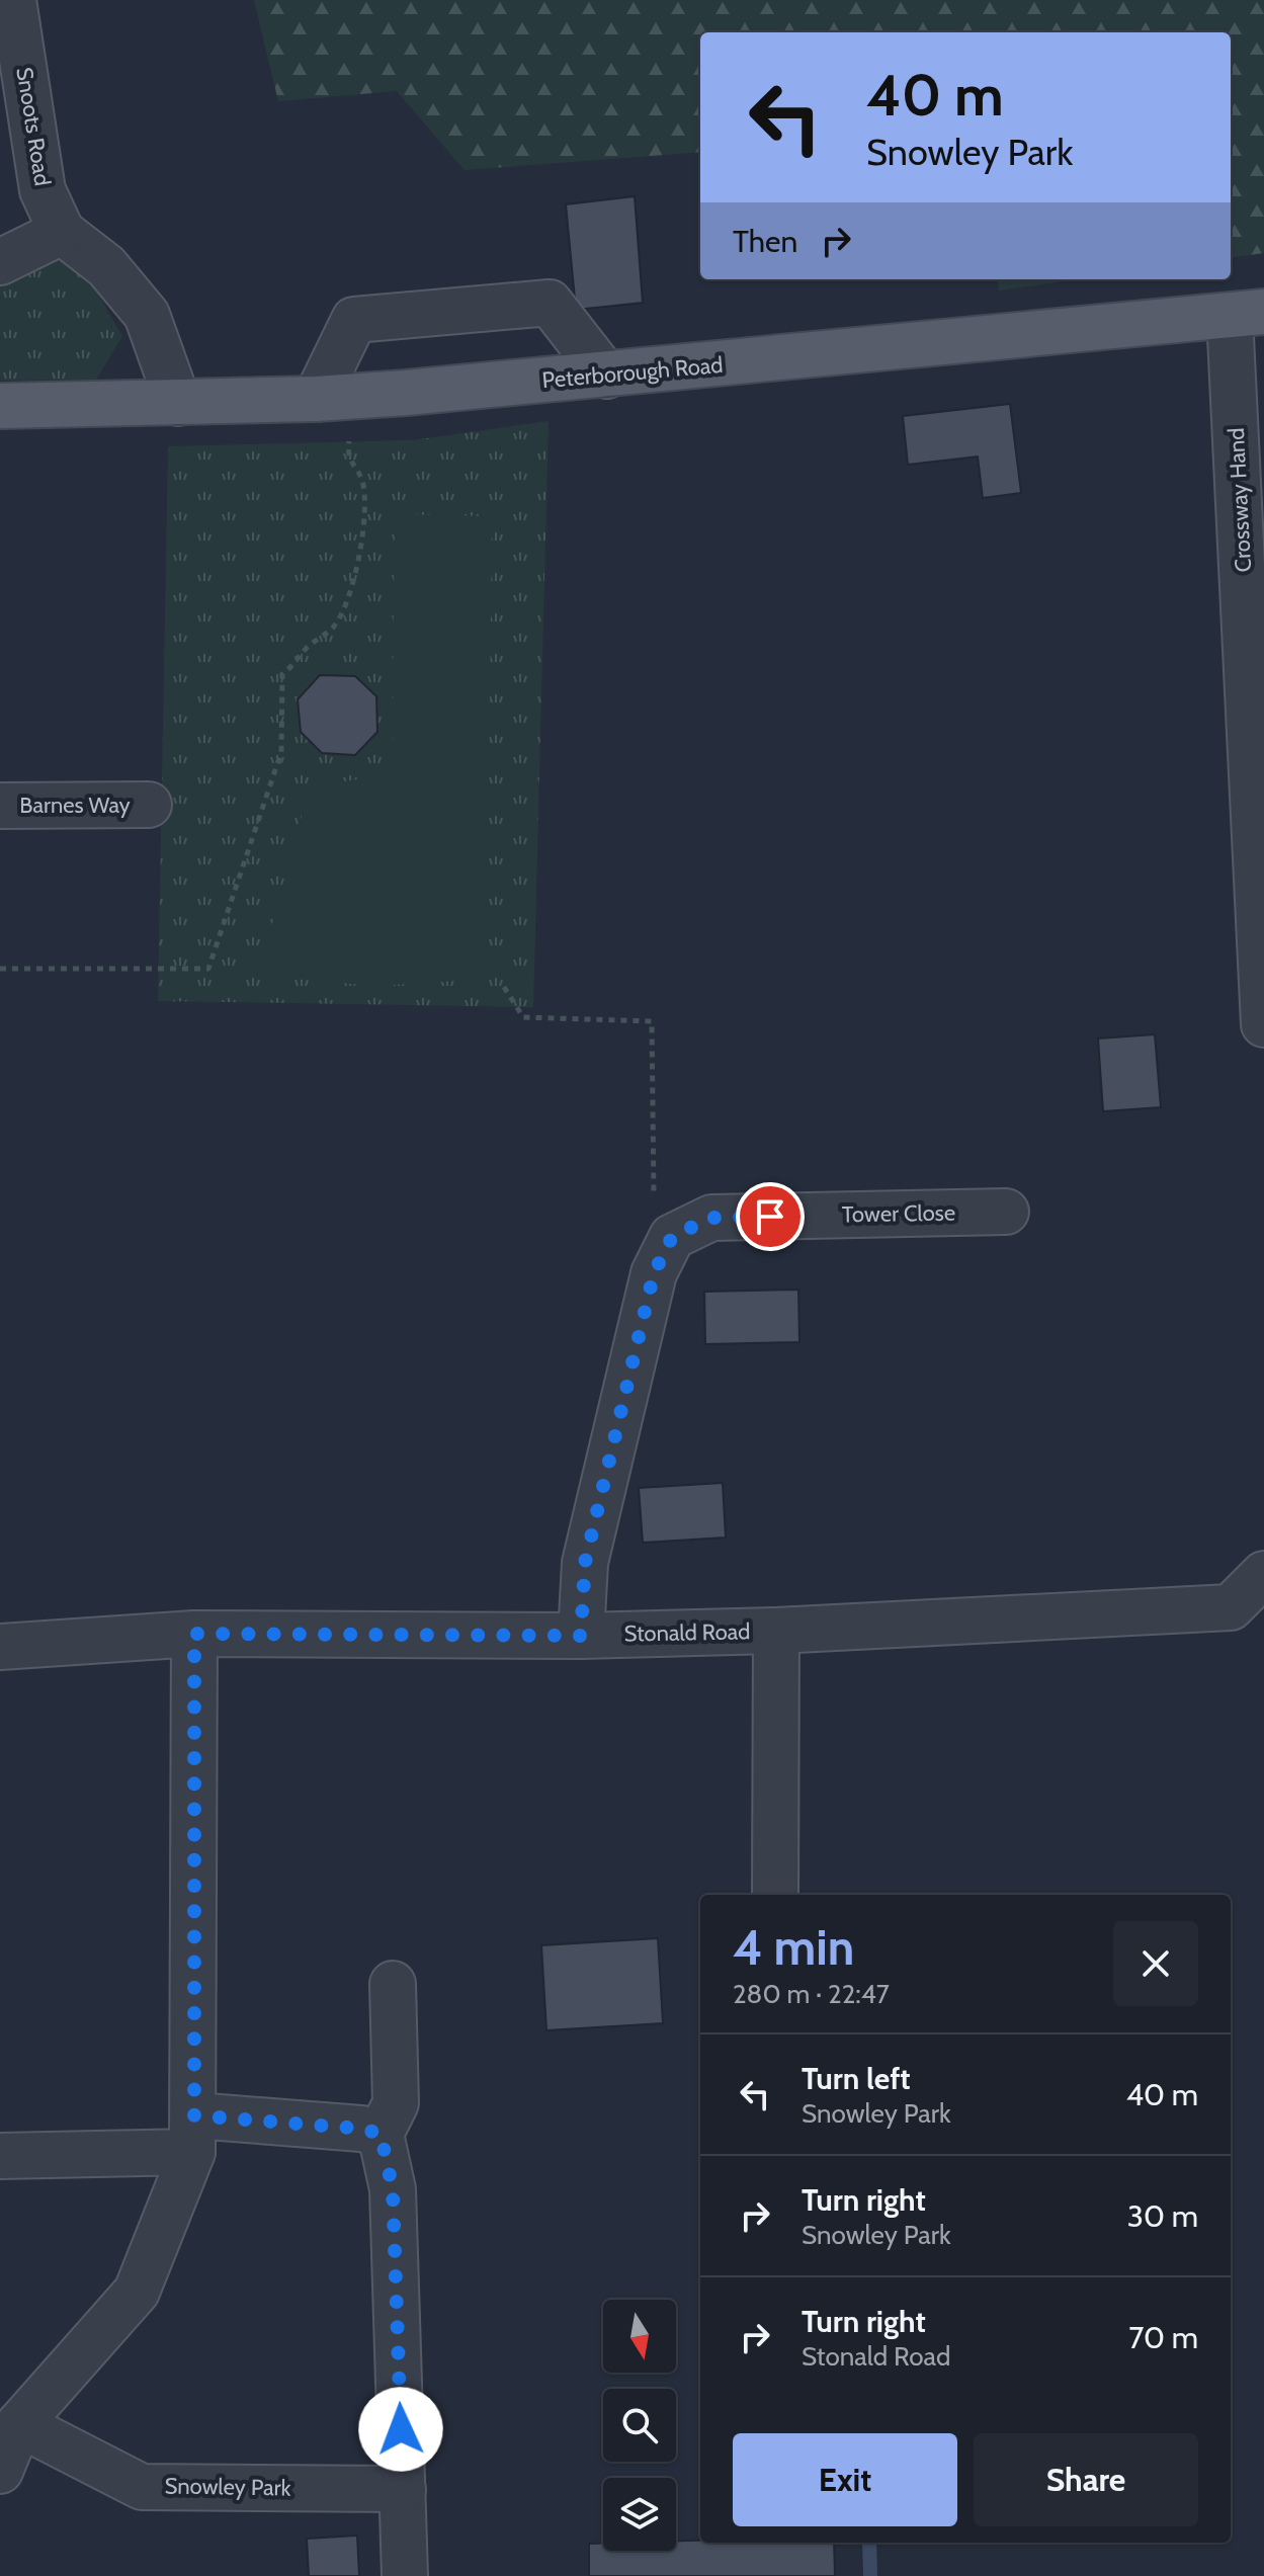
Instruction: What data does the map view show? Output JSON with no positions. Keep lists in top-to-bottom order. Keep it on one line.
{"streets":{"main road":["Peterborough Road"],"street":["Snoots Road","Crossway Hand","Barnes Way","Tower Close","Stonald Road","Snowley Park"]},"crossings":[["Snoots Road","Peterborough Road"],["Peterborough Road","Crossway Hand"]],"north":"bottom","page":{"turn":["40 m","Snowley Park"],"then":"Then","heading":["4 min","280 m · 22:47"],"list":[{"name":"Turn left","note":"Snowley Park","value":"40 m"},{"name":"Turn right","note":"Snowley Park","value":"30 m"},{"name":"Turn right","note":"Stonald Road","value":"70 m"}],"buttons":["Exit","Share"]}}
